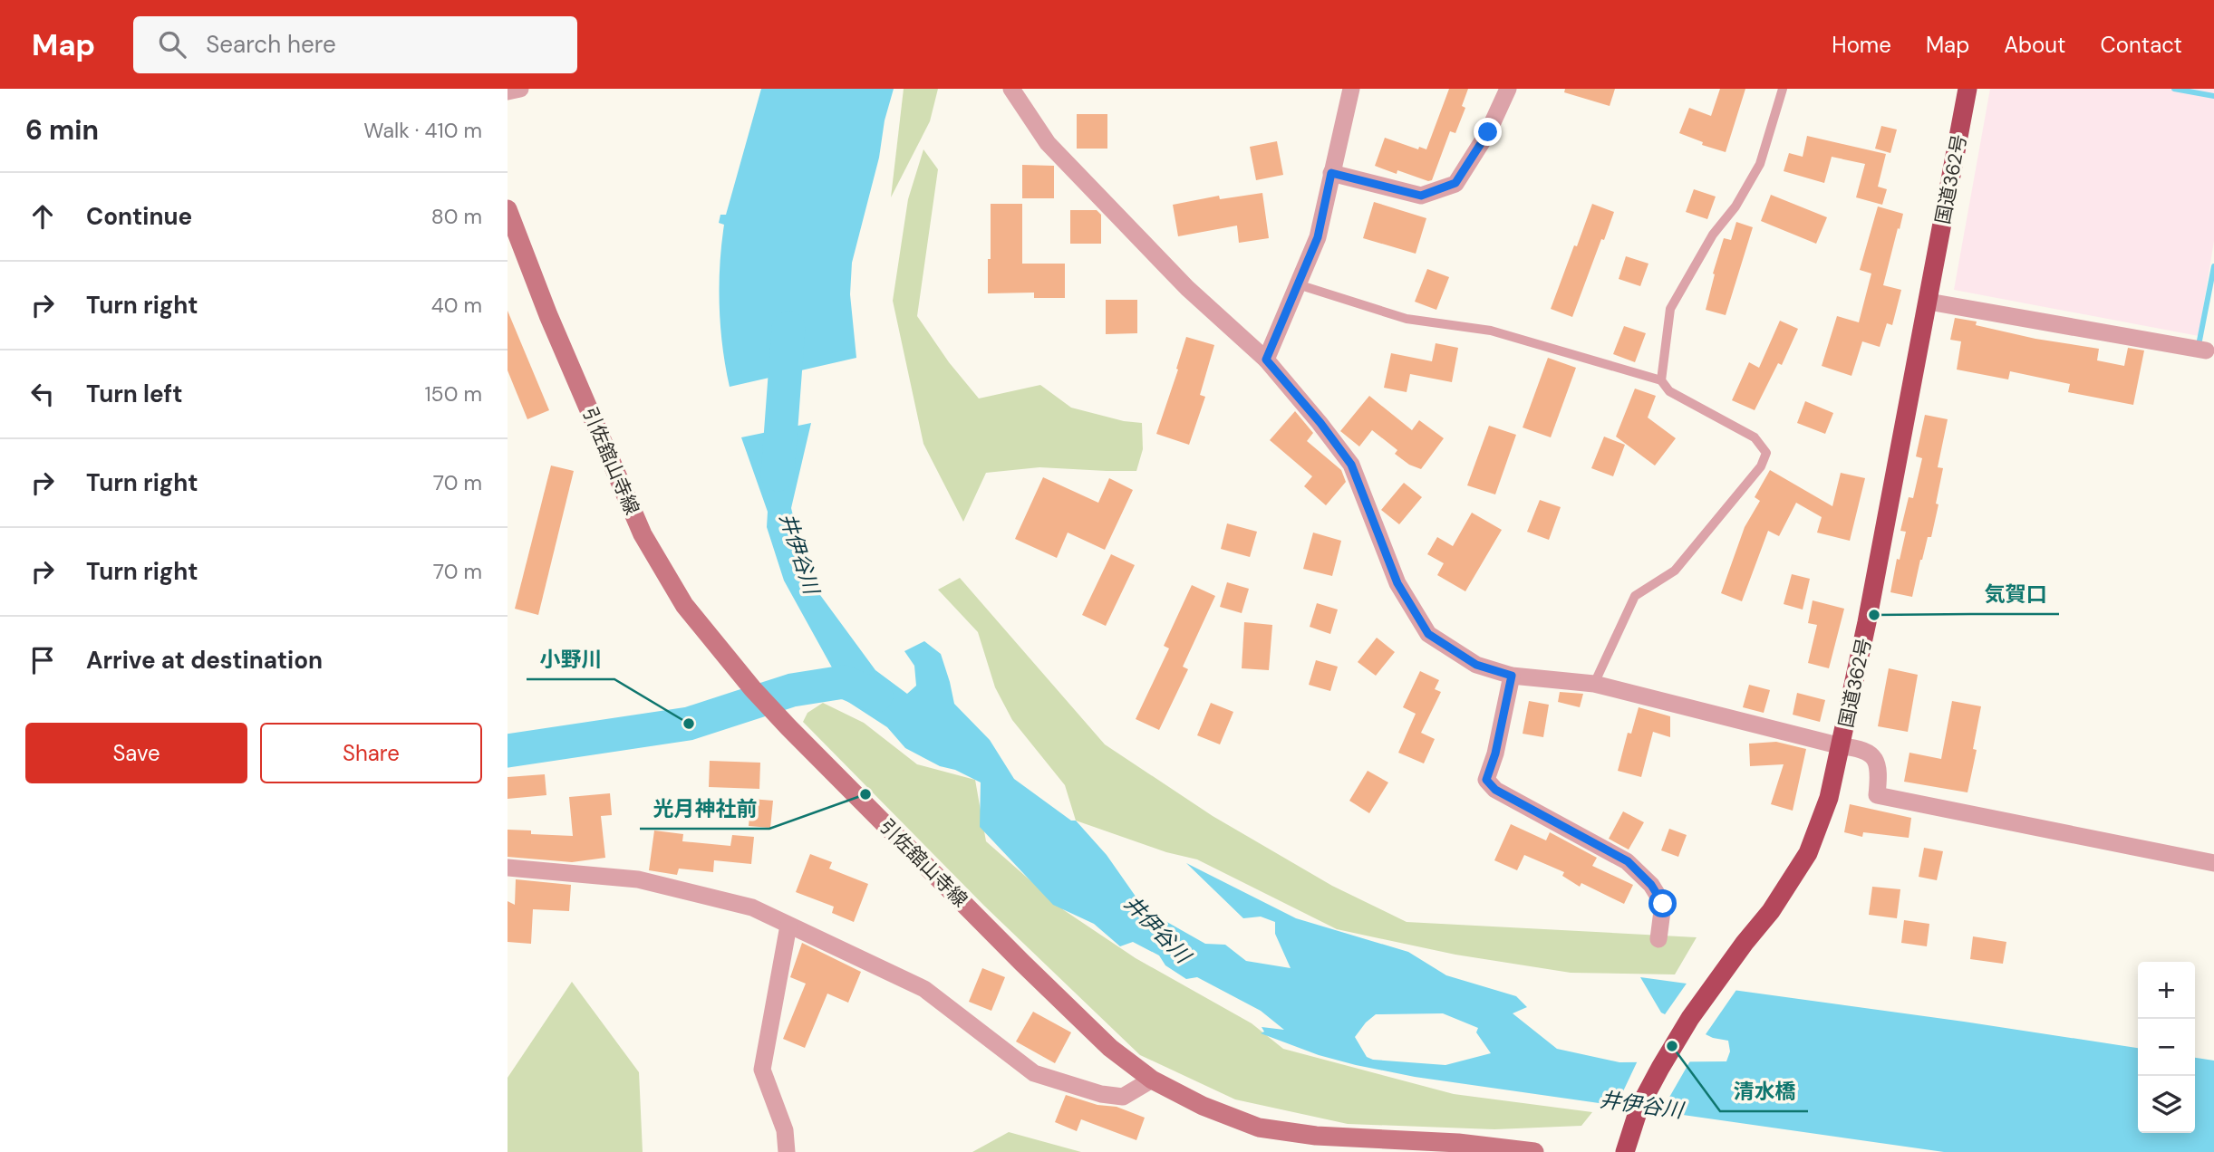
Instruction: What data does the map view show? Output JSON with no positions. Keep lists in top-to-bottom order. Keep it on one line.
{"streets":{"highway":["国道362号"],"main road":["引佐舘山寺線"]},"water":["井伊谷川"],"places":["気賀口","小野川","光月神社前","清水橋"],"page":{"header":"Map","search":"Search here","nav":["Home","Map","About","Contact"],"heading":["6 min","Walk · 410 m"],"list":[["Continue","80 m"],["Turn right","40 m"],["Turn left","150 m"],["Turn right","70 m"],["Turn right","70 m"],"Arrive at destination"],"buttons":["Save","Share"],"map_buttons":["+","−"]}}
